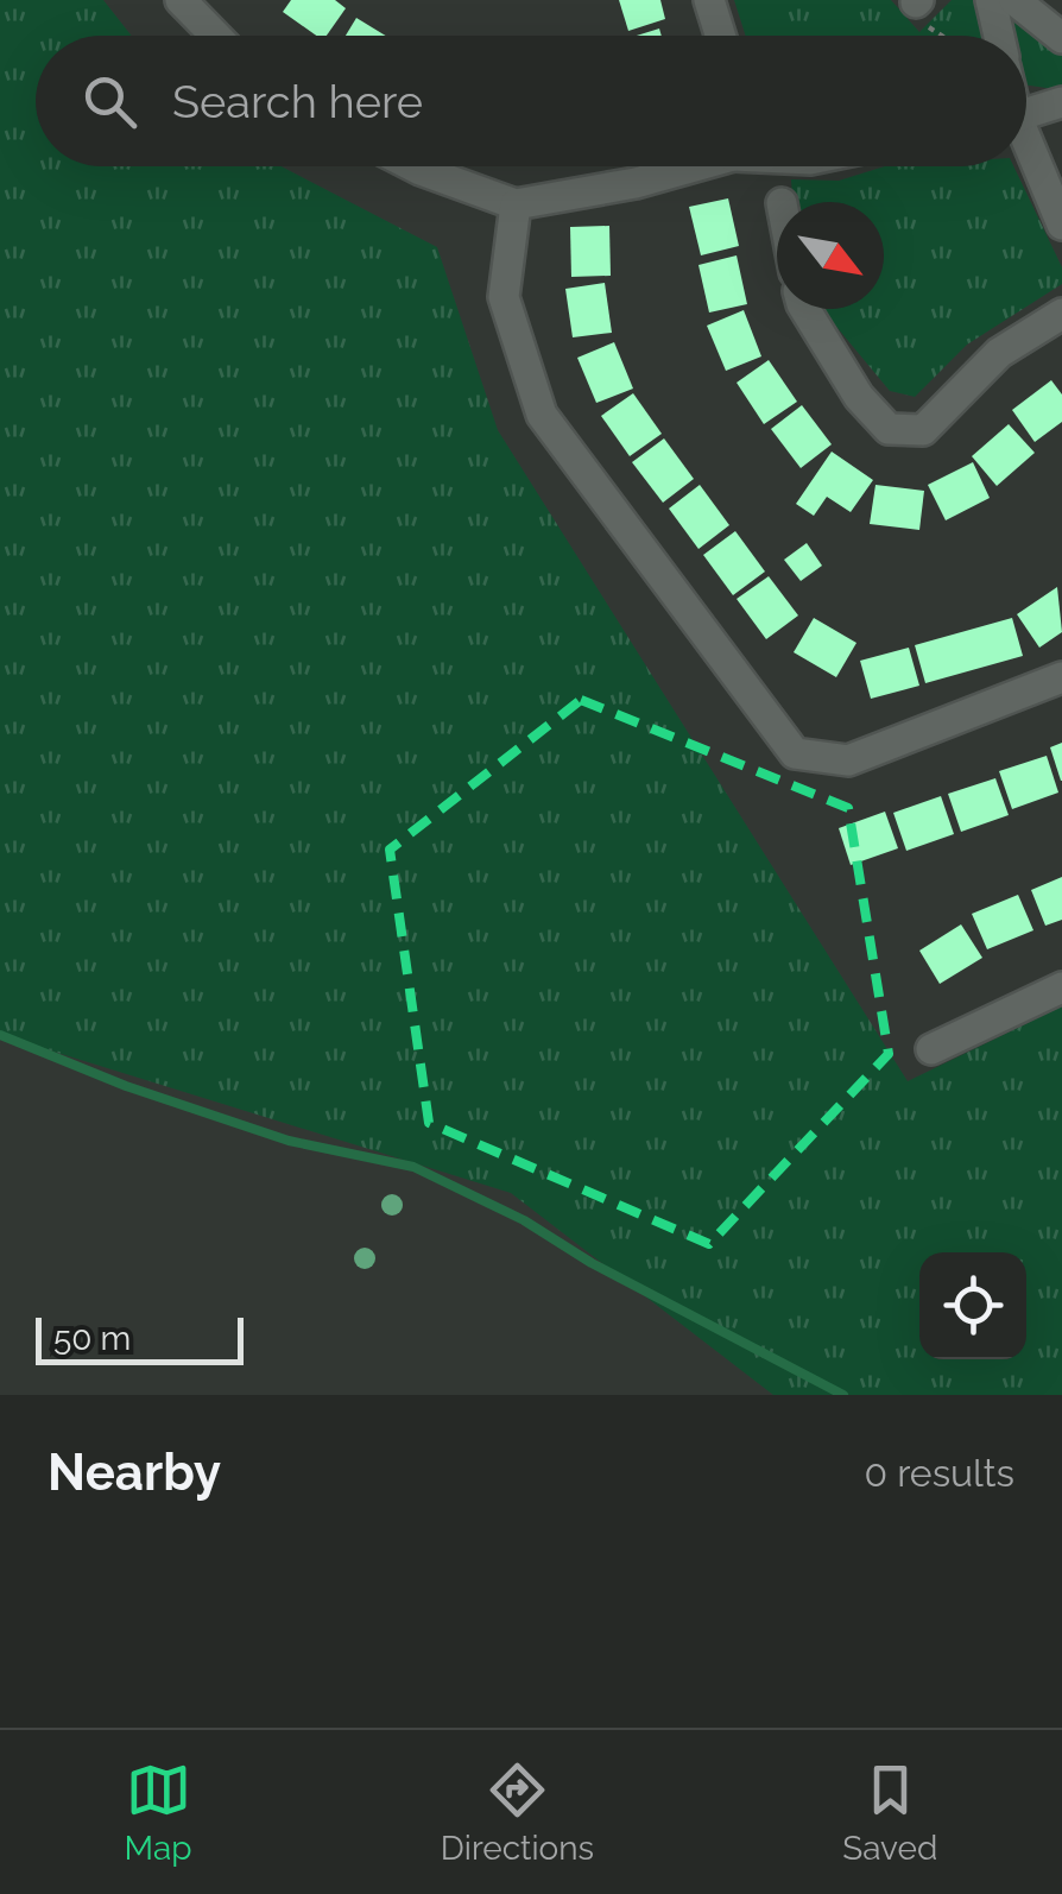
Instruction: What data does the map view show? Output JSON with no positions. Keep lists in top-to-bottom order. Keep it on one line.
{"scale_bar":"50 m","north":"bottom right","page":{"search":"Search here","scale":"50 m","heading":["Nearby","0 results"],"nav":["Map","Directions","Saved"]}}
